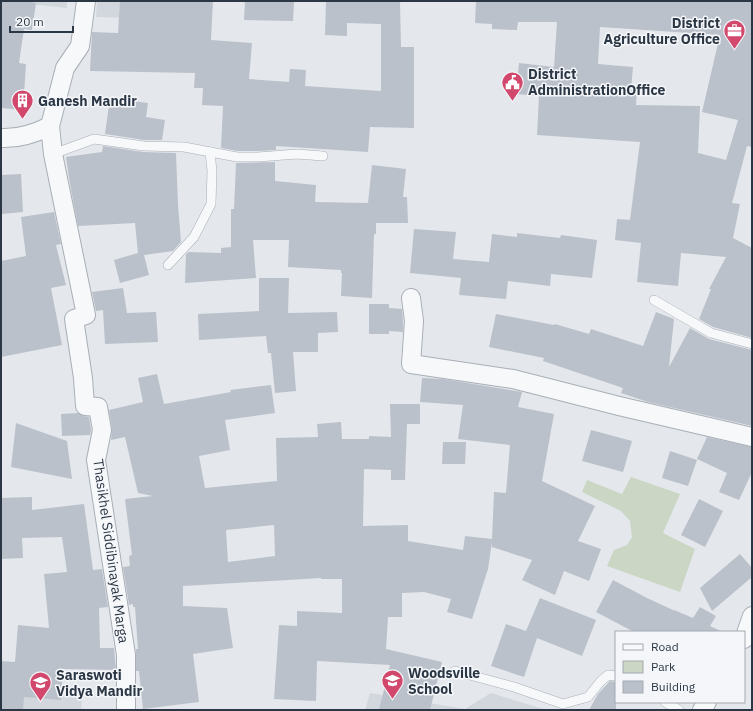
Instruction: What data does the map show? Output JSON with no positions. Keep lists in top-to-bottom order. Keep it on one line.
{"streets":{"street":["Thasikhel Siddibinayak Marga"]},"places":{"office":["District Agriculture Office"],"public building":["District AdministrationOffice"],"building":["Ganesh Mandir"],"school or university":["Woodsville School","Saraswoti Vidya Mandir"]},"legend":["Road","Park","Building"],"scale_bar":"20 m"}
